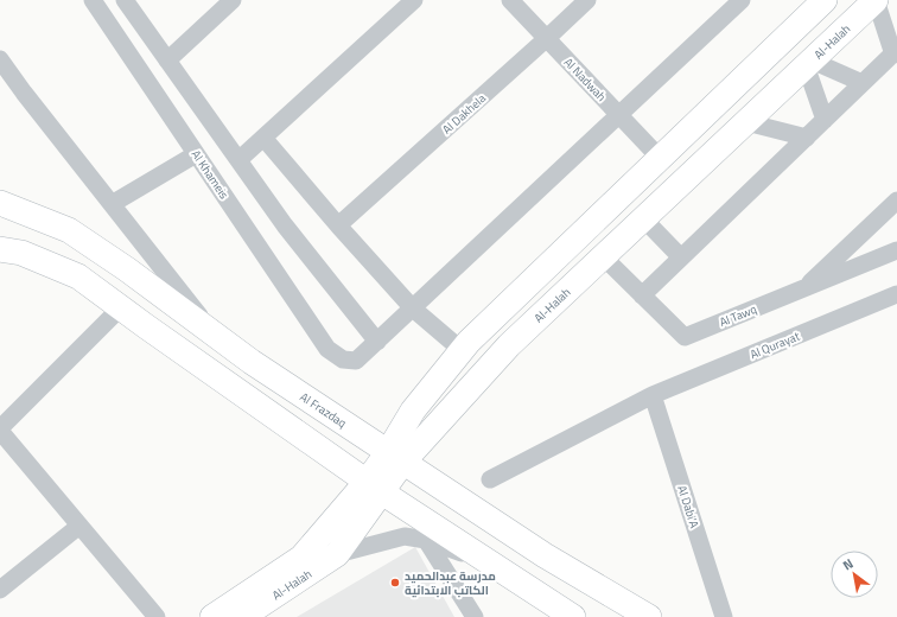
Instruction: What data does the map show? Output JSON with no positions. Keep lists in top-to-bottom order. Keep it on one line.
{"streets":{"main road":["Al-Halah","Al Frazdaq"],"street":["Al Nadwah","Al Dakhela","Al Khameis","Al Tawq","Al Qurayat","Al Dabi'A"]},"crossings":[["Al-Halah","Al Nadwah"],["Al-Halah","Al Tawq"],["Al-Halah","Al Frazdaq"],["Al Nadwah","Al Dakhela"],["Al Qurayat","Al Dabi'A"]],"places":["مدرسة عبدالحميد الكاتب الابتدائية"],"north":"top left"}
